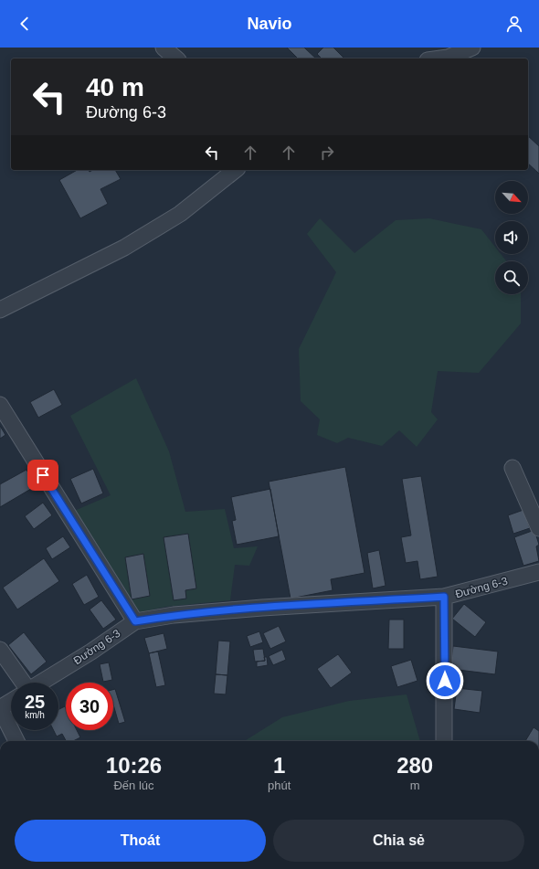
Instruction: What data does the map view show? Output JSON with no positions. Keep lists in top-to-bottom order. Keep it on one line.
{"streets":{"street":["Đường 6-3"]},"north":"bottom right","page":{"header":"Navio","turn":["40 m","Đường 6-3"],"speed":"25 km/h","limit":"30","eta":["10:26","Đến lúc","1","phút","280","m"],"buttons":["Thoát","Chia sẻ"]}}
